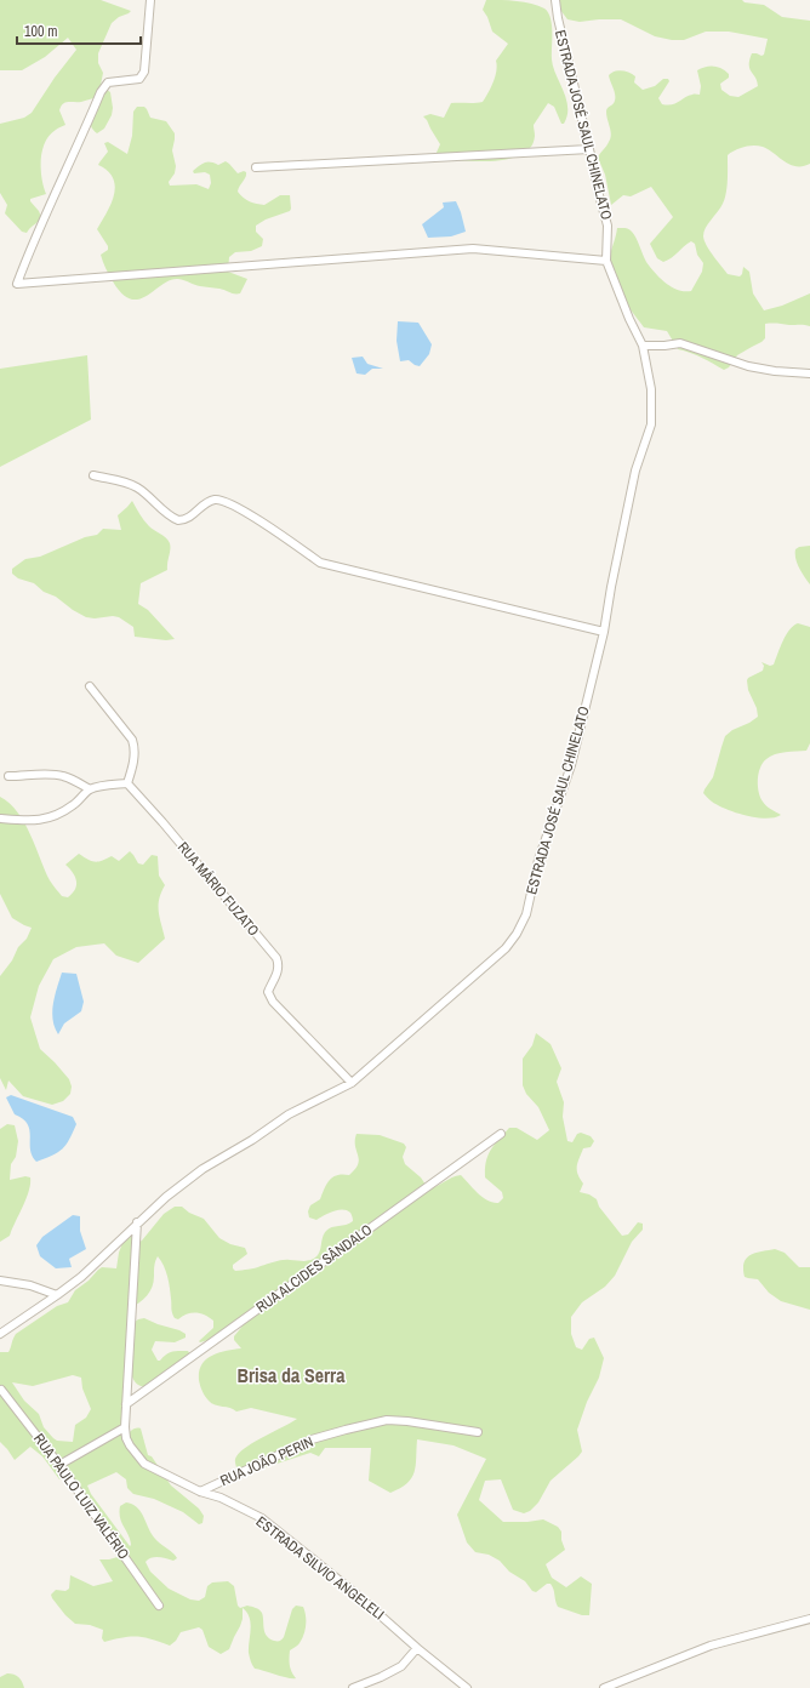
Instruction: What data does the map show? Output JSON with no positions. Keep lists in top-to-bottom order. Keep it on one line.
{"streets":{"street":["ESTRADA JOSÉ SAUL CHINELATO","RUA MÁRIO FUZATO","RUA ALCIDES SÂNDALO","RUA JOÃO PERIN","RUA PAULO LUIZ VALÉRIO","ESTRADA SILVIO ANGELELI"]},"crossings":[["ESTRADA JOSÉ SAUL CHINELATO","RUA MÁRIO FUZATO"],["ESTRADA JOSÉ SAUL CHINELATO","ESTRADA SILVIO ANGELELI"],["RUA ALCIDES SÂNDALO","ESTRADA SILVIO ANGELELI"],["RUA JOÃO PERIN","ESTRADA SILVIO ANGELELI"]],"districts":["Brisa da Serra"],"scale_bar":"100 m"}
